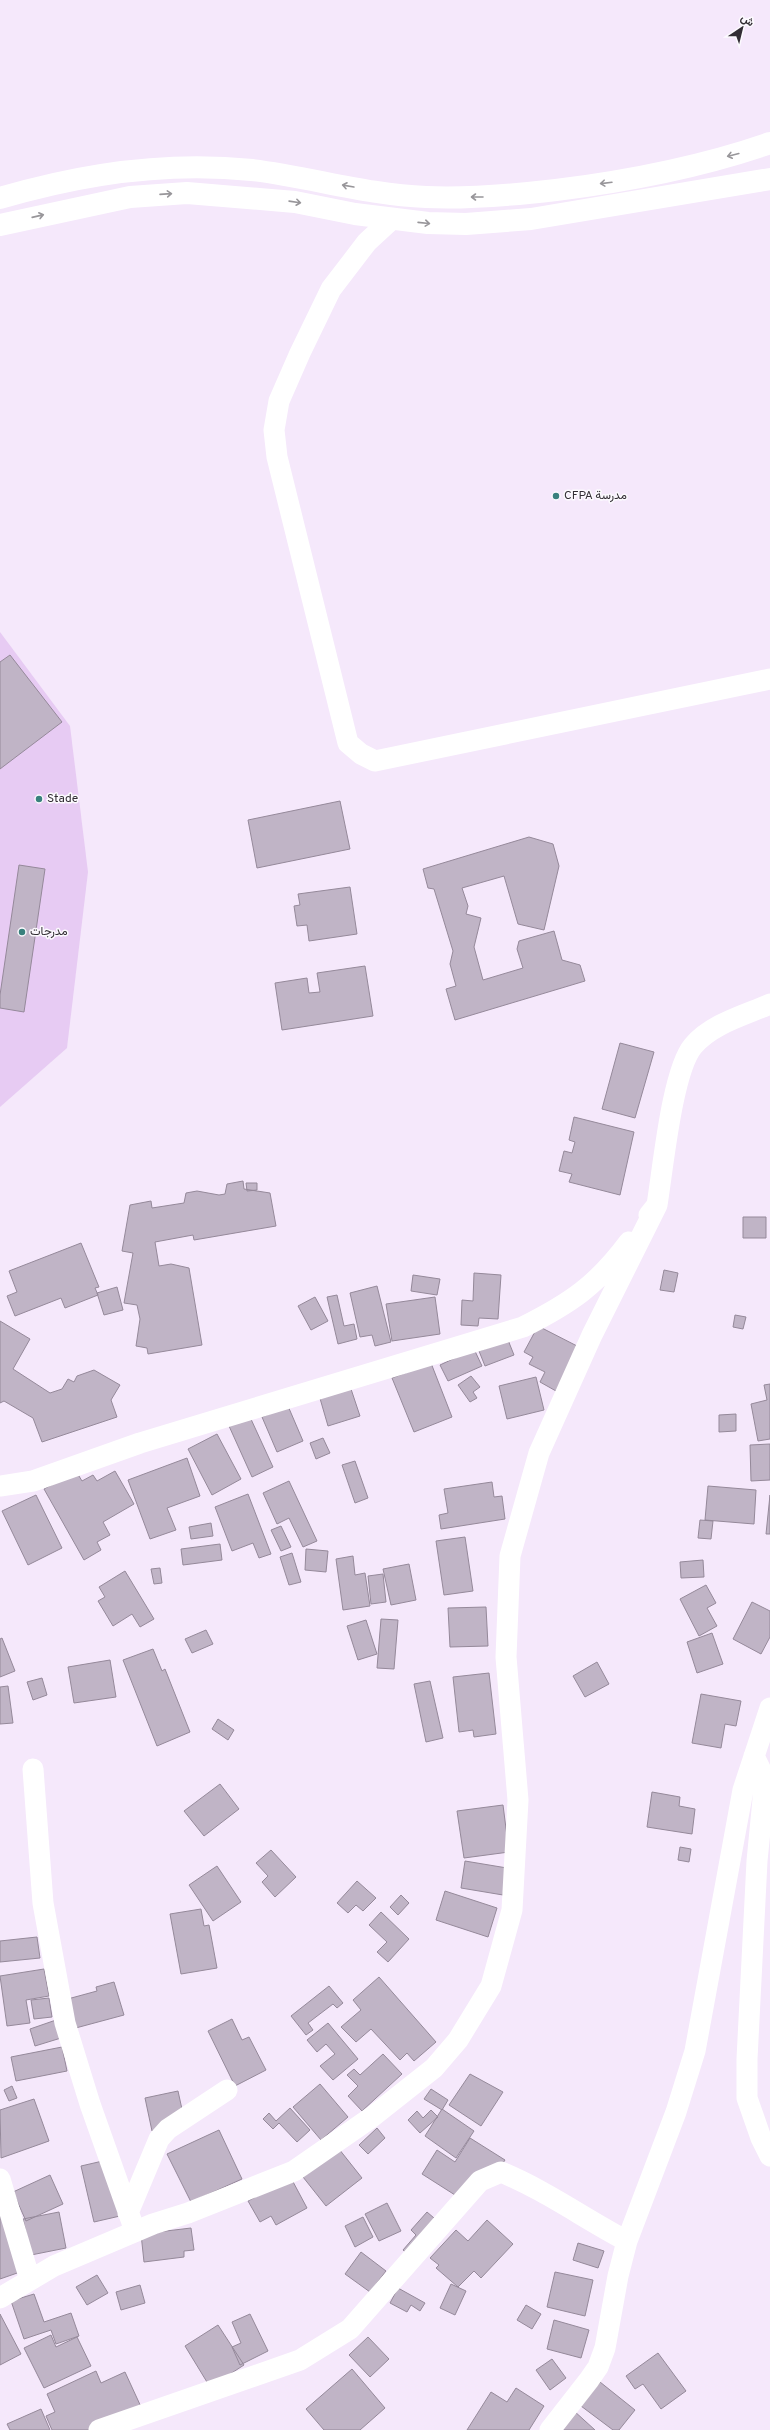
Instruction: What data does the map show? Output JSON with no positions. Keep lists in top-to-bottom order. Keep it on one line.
{"places":["CFPA مدرسة","Stade","مدرجات"],"north":"top right"}
